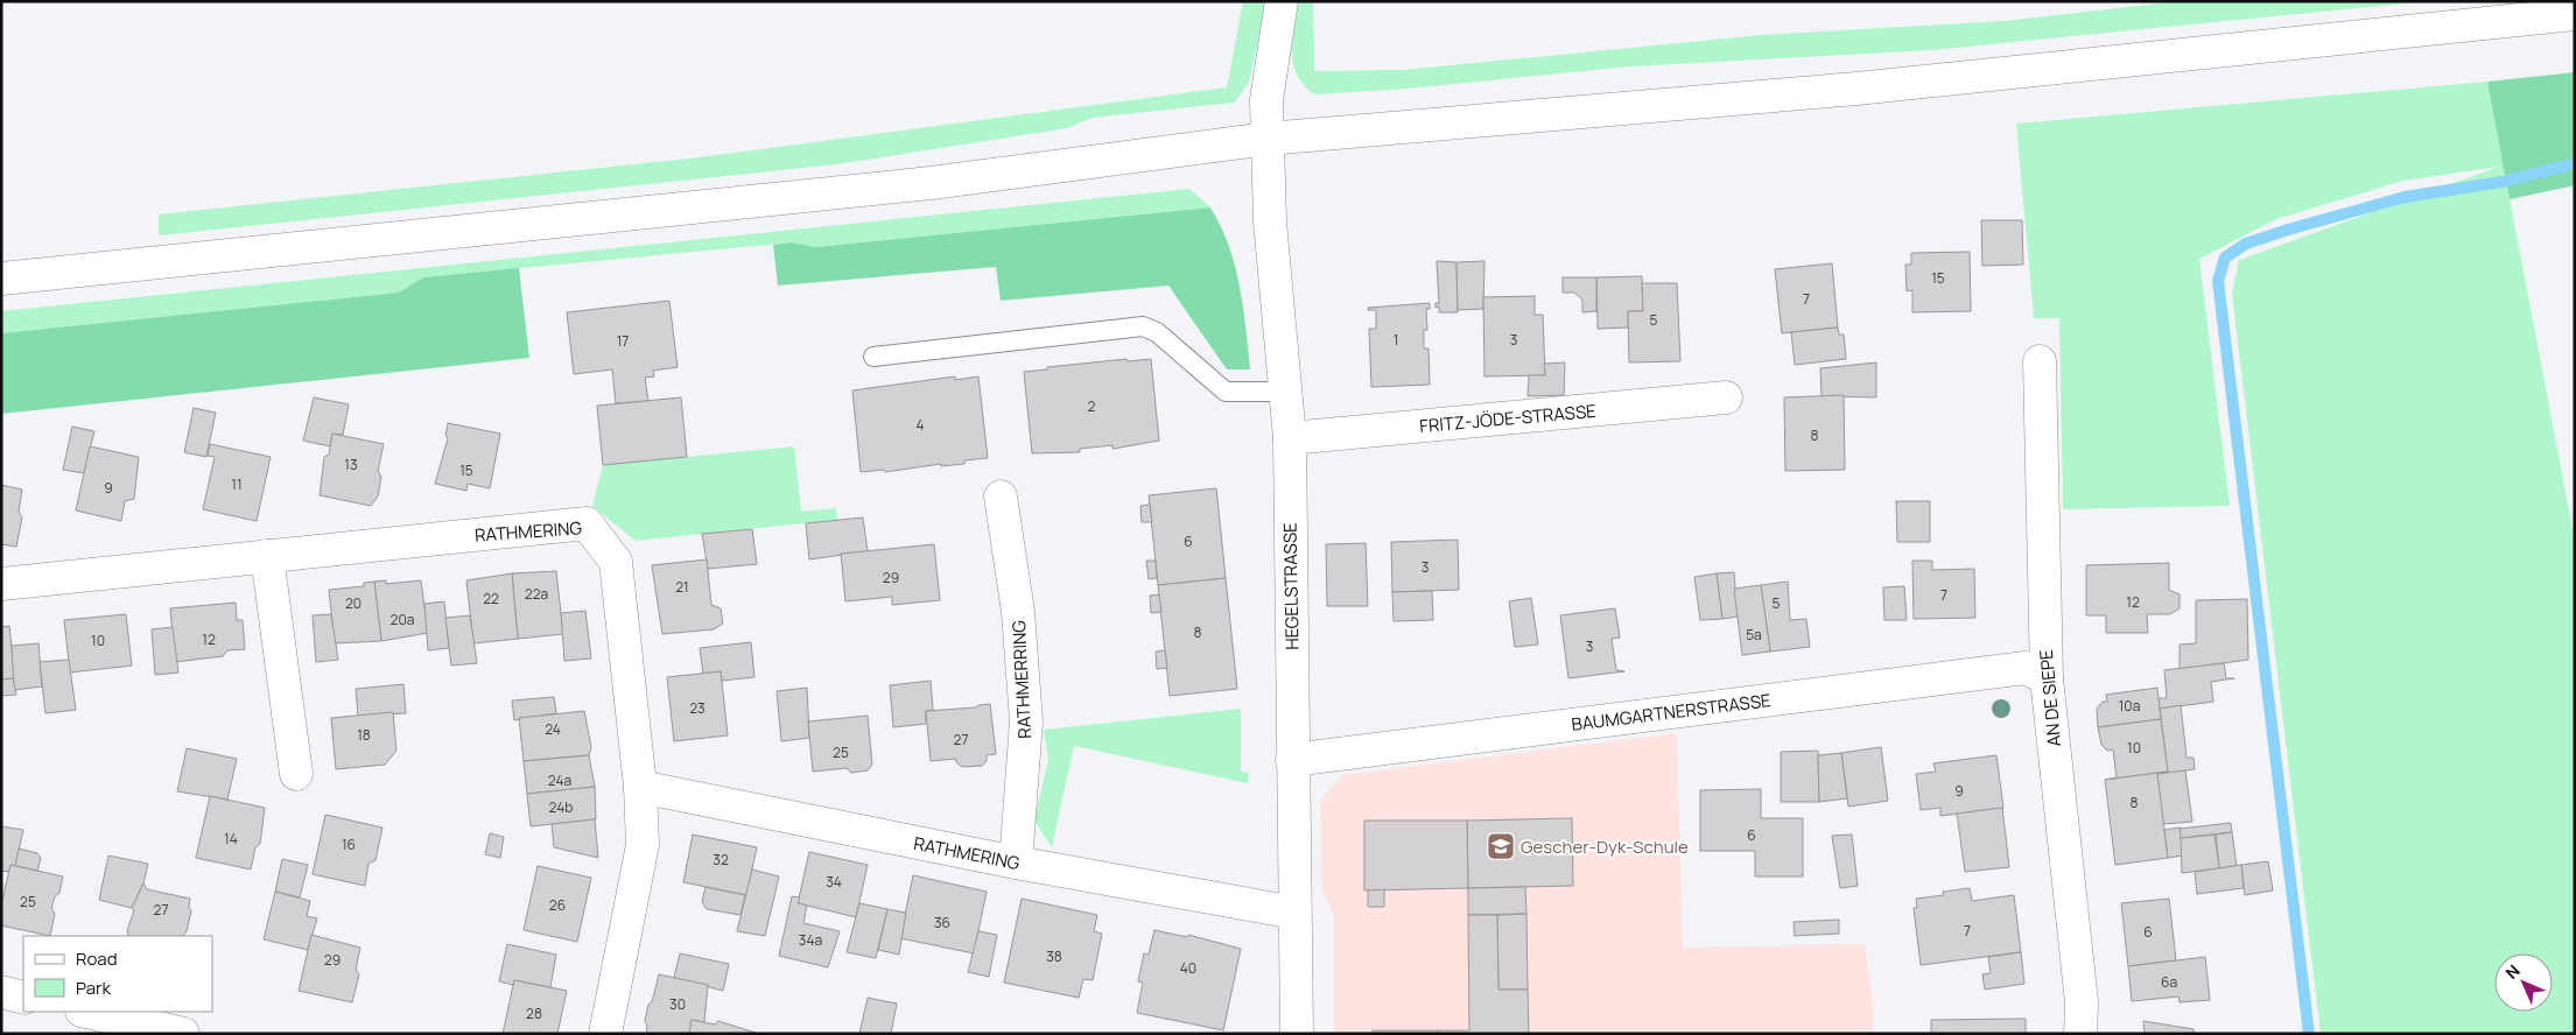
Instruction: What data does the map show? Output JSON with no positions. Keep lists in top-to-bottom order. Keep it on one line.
{"streets":{"street":["FRITZ-JÖDE-STRASSE","RATHMERING","HEGELSTRASSE","RATHMERRING","AN DE SIEPE","BAUMGARTNERSTRASSE"]},"crossings":[["FRITZ-JÖDE-STRASSE","HEGELSTRASSE"],["RATHMERING","HEGELSTRASSE"],["RATHMERING","RATHMERRING"],["HEGELSTRASSE","BAUMGARTNERSTRASSE"],["AN DE SIEPE","BAUMGARTNERSTRASSE"]],"places":{"school or university":["Gescher-Dyk-Schule"]},"house_numbers":["15","7","5","1","3","17","2","4","8","13","15","11","9","6","3","29","21","22a","7","22","12","20","5","20a","8","5a","12","10","3","10a","23","24","18","27","10","25","24a","9","8","24b","6","14","16","32","34","25","26","27","36","7","6","34a","38","29","40","6a","30","28"],"legend":["Road","Park"],"north":"top left"}
